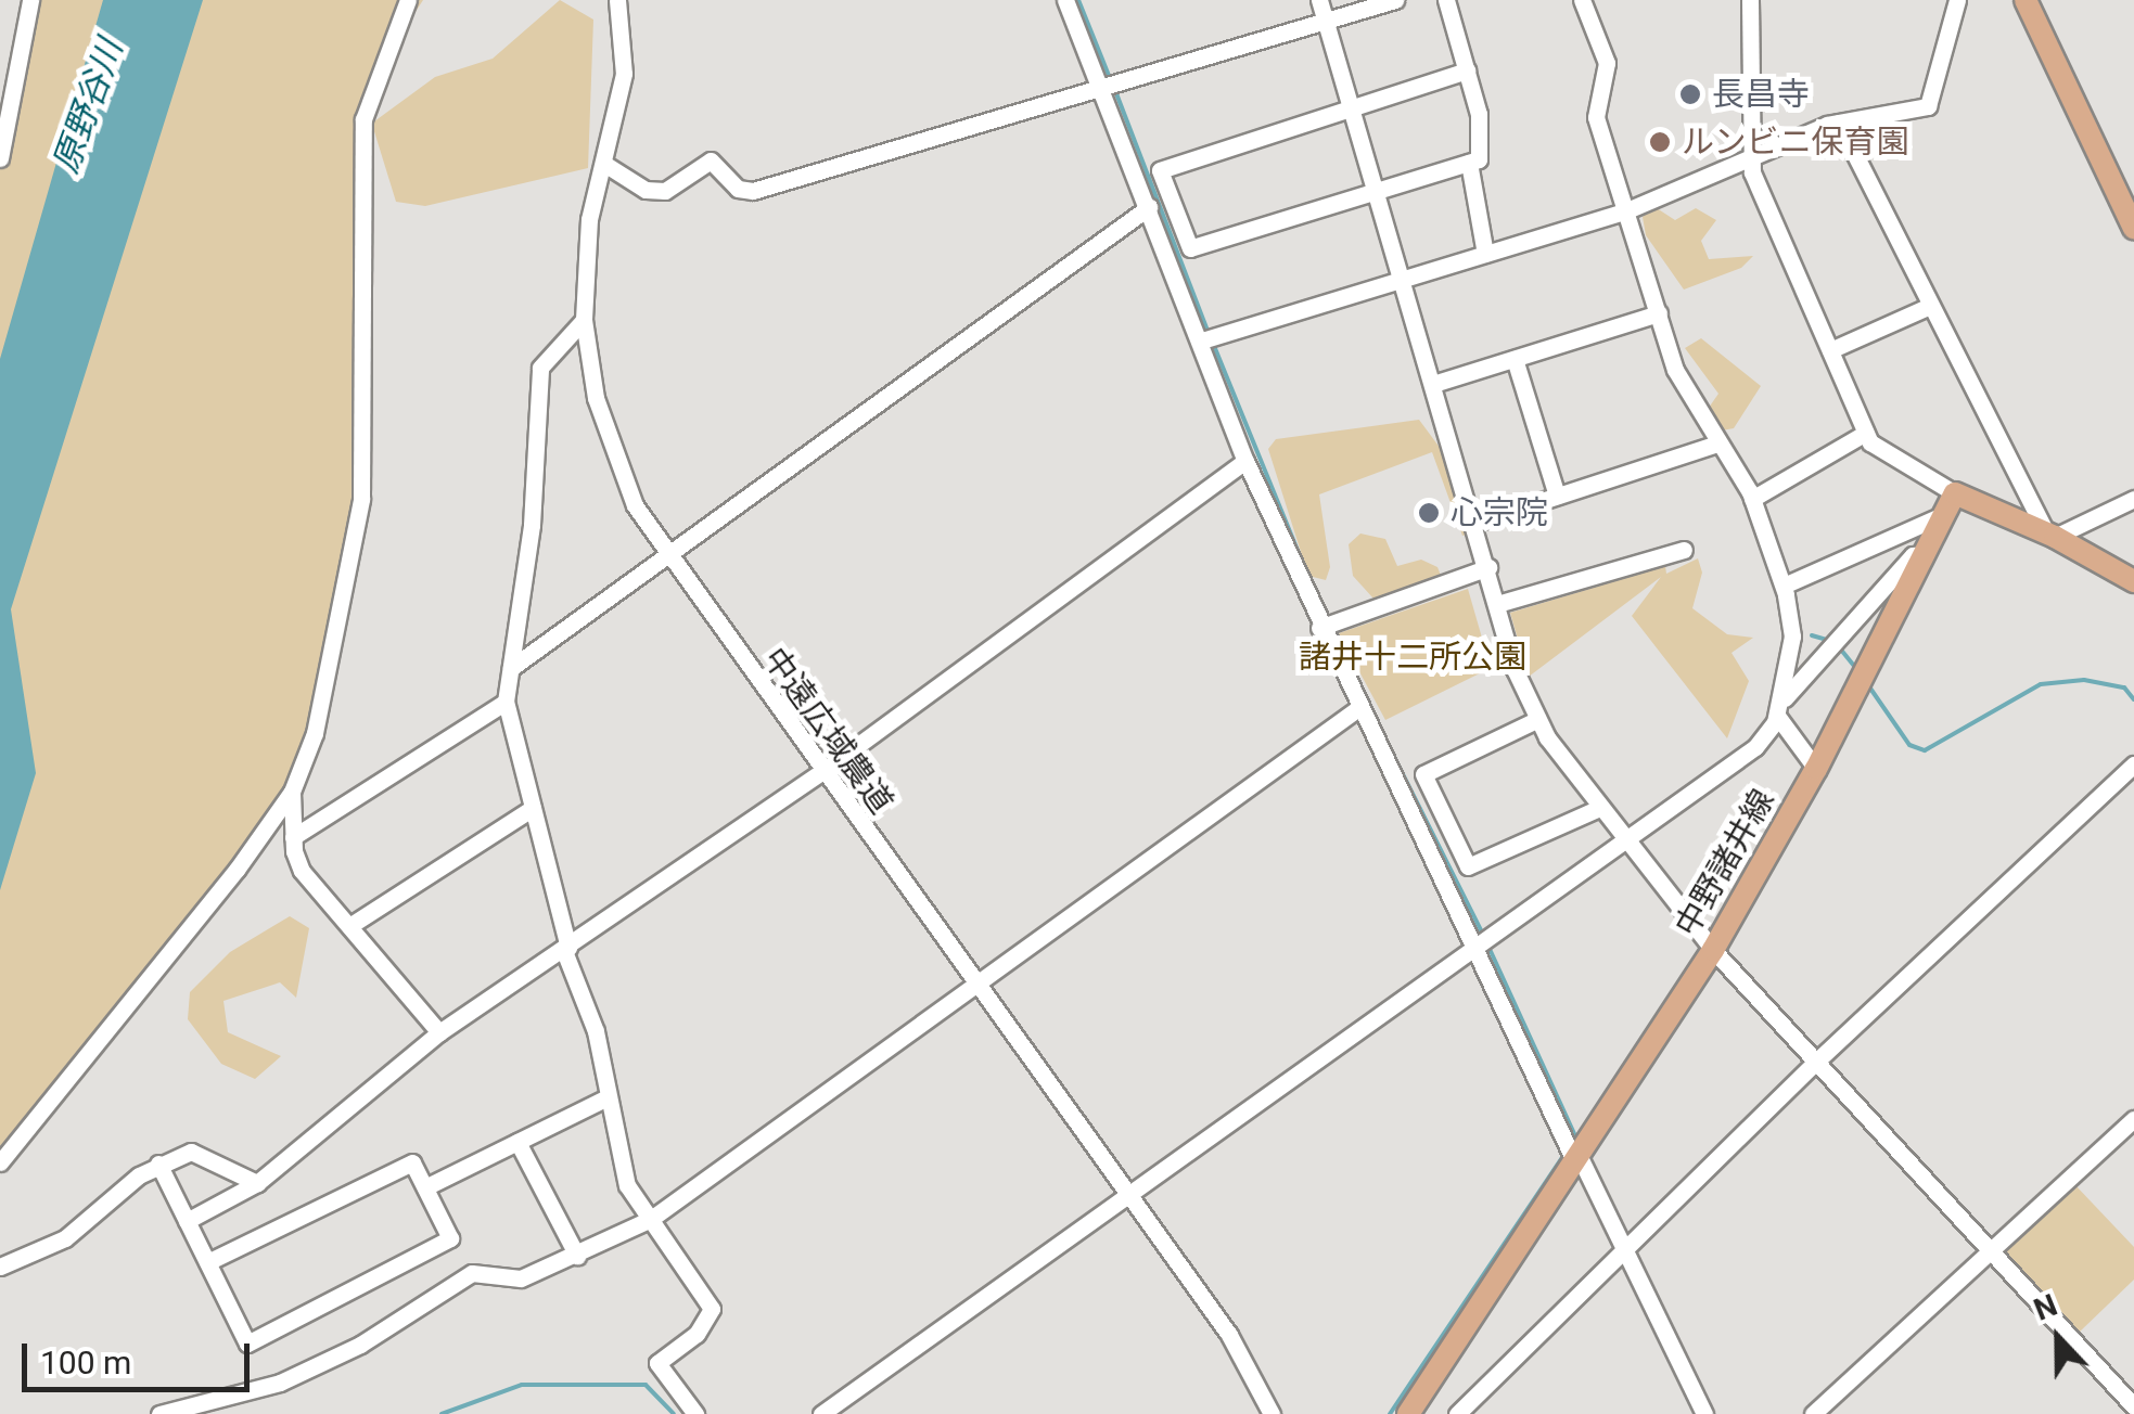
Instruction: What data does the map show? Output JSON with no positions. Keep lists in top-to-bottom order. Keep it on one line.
{"streets":{"main road":["中野諸井線"],"street":["中遠広域農道"]},"water":["原野谷川"],"parks":["諸井十二所公園"],"places":["長昌寺","ルンビニ保育園","心宗院"],"scale_bar":"100 m","north":"top"}
